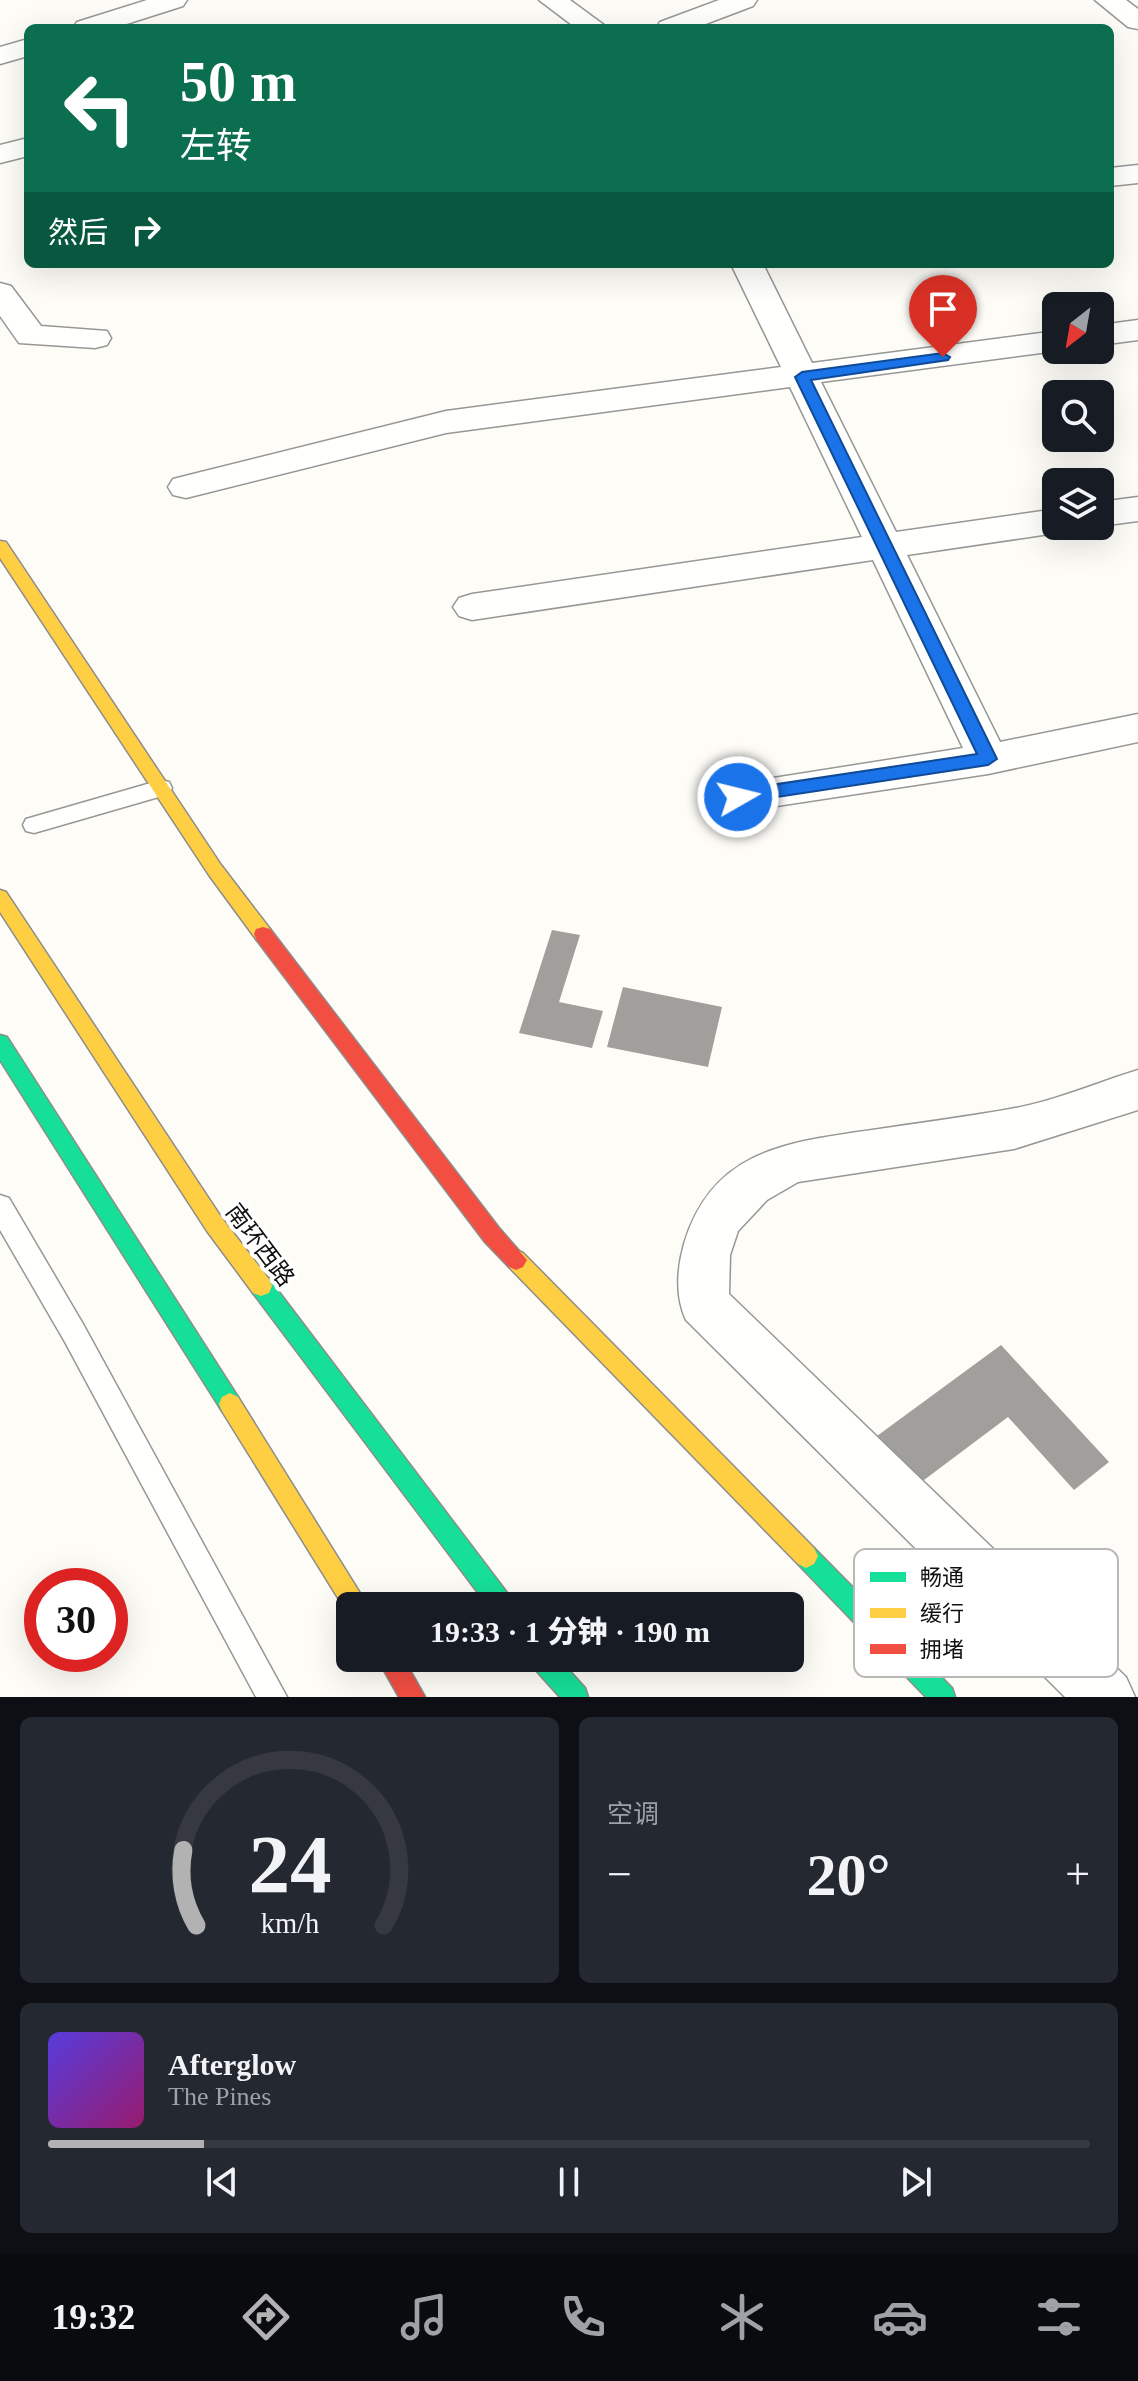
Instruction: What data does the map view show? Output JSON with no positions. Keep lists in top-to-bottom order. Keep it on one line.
{"streets":{"main road":["南环西路"]},"legend":["畅通","缓行","拥堵"],"north":"bottom left","page":{"turn":["50 m","左转"],"then":"然后","limit":"30","trip":"19:33 · 1 分钟 · 190 m","tile":"空调","heat":["−","20°","+"],"song":["Afterglow","The Pines"],"tabs":"19:32","gauge":["24","km/h"]}}
